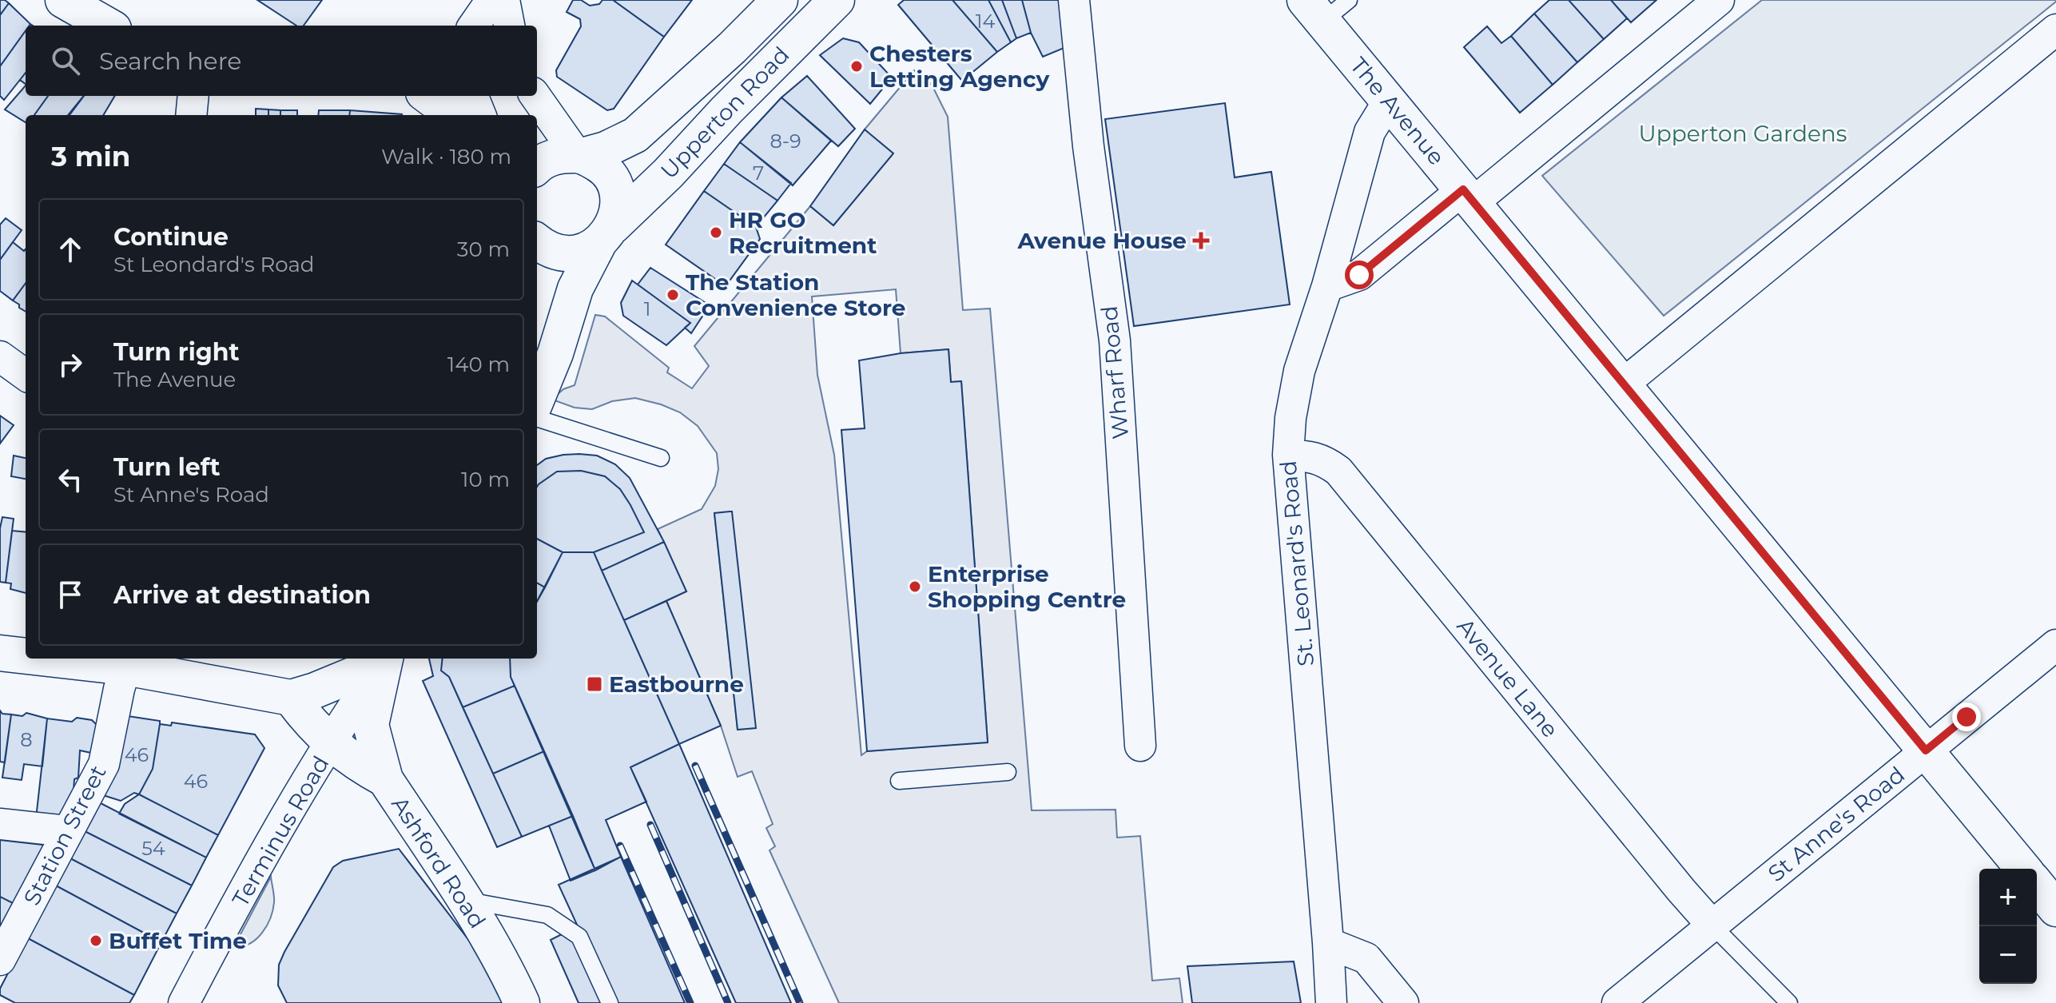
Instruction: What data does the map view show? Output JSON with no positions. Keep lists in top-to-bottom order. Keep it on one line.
{"streets":{"main road":["The Avenue","Upperton Road","Ashford Road"],"street":["Wharf Road","St. Leonard's Road","Avenue Lane","St Anne's Road","Terminus Road","Station Street"]},"crossings":[["The Avenue","St. Leonard's Road"],["The Avenue","St Anne's Road"],["St. Leonard's Road","Avenue Lane"],["Avenue Lane","St Anne's Road"],["Terminus Road","Ashford Road"]],"parks":["Upperton Gardens"],"places":{"other":["Chesters Letting Agency","HR GO Recruitment","The Station Convenience Store","Enterprise Shopping Centre","Buffet Time"],"health":["Avenue House"],"transit":["Eastbourne"]},"house_numbers":["14","8-9","7","1","8","46","46","54"],"page":{"search":"Search here","heading":["3 min","Walk · 180 m"],"list":[["Continue","St Leondard's Road","30 m"],["Turn right","The Avenue","140 m"],["Turn left","St Anne's Road","10 m"],"Arrive at destination"],"map_buttons":["+","−"]}}
